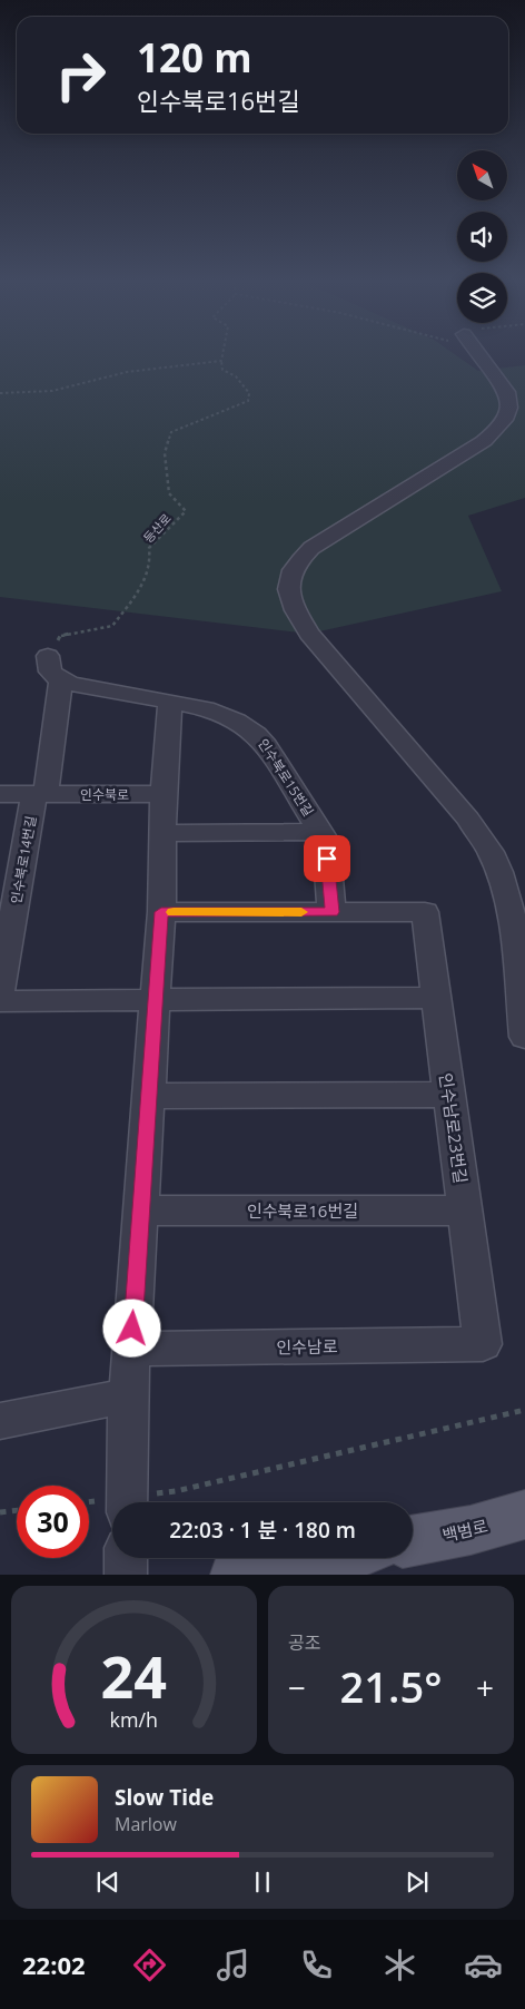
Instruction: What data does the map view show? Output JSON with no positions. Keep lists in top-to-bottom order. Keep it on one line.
{"streets":{"main road":["백범로"],"street":["인수북로15번길","인수북로","인수북로14번길","인수남로23번길","인수북로16번길","인수남로"],"path":["등산로"]},"crossings":[["인수북로15번길","인수남로23번길"],["인수북로","인수북로14번길"],["인수남로23번길","인수북로16번길"],["인수남로23번길","인수남로"]],"north":"top left","page":{"turn":["120 m","인수북로16번길"],"limit":"30","trip":"22:03 · 1 분 · 180 m","tile":"공조","heat":["−","21.5°","+"],"song":["Slow Tide","Marlow"],"tabs":"22:02","gauge":["24","km/h"]}}
